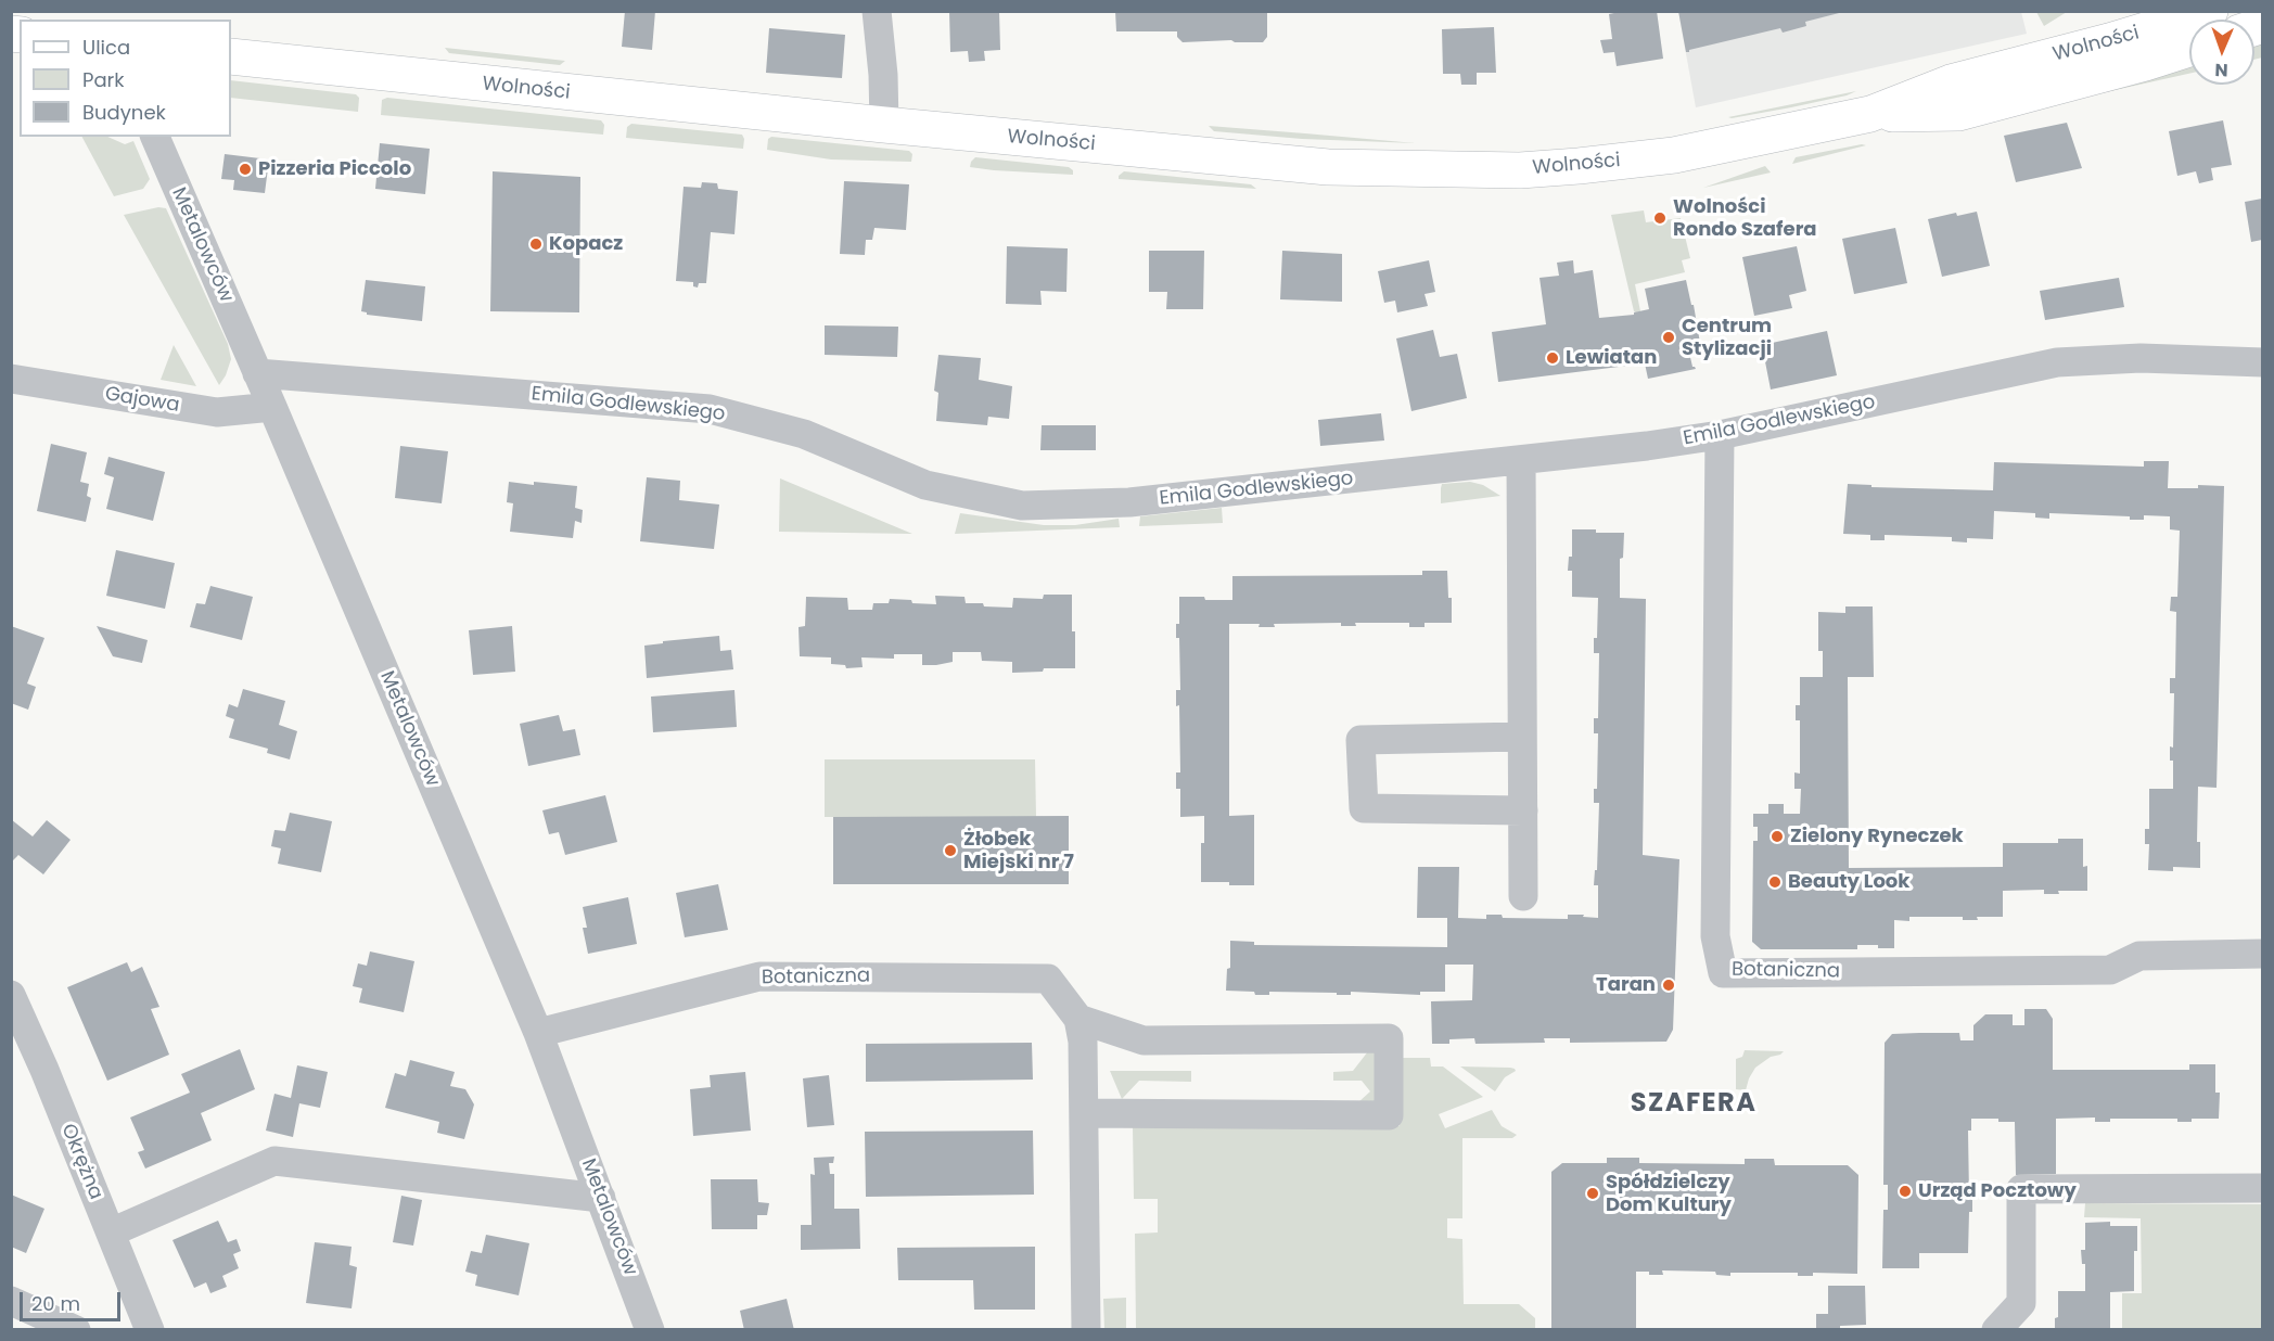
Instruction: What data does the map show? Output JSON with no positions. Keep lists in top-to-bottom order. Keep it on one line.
{"streets":{"main road":["Wolności"],"street":["Metalowców","Gajowa","Emila Godlewskiego","Botaniczna","Okrężna"]},"crossings":[["Metalowców","Gajowa"],["Metalowców","Emila Godlewskiego"],["Metalowców","Botaniczna"],["Emila Godlewskiego","Botaniczna"]],"districts":["SZAFERA"],"places":["Pizzeria Piccolo","Wolności Rondo Szafera","Kopacz","Centrum Stylizacji","Lewiatan","Zielony Ryneczek","Żłobek Miejski nr 7","Beauty Look","Taran","Urząd Pocztowy","Spółdzielczy Dom Kultury"],"legend":["Ulica","Park","Budynek"],"scale_bar":"20 m","north":"bottom"}
